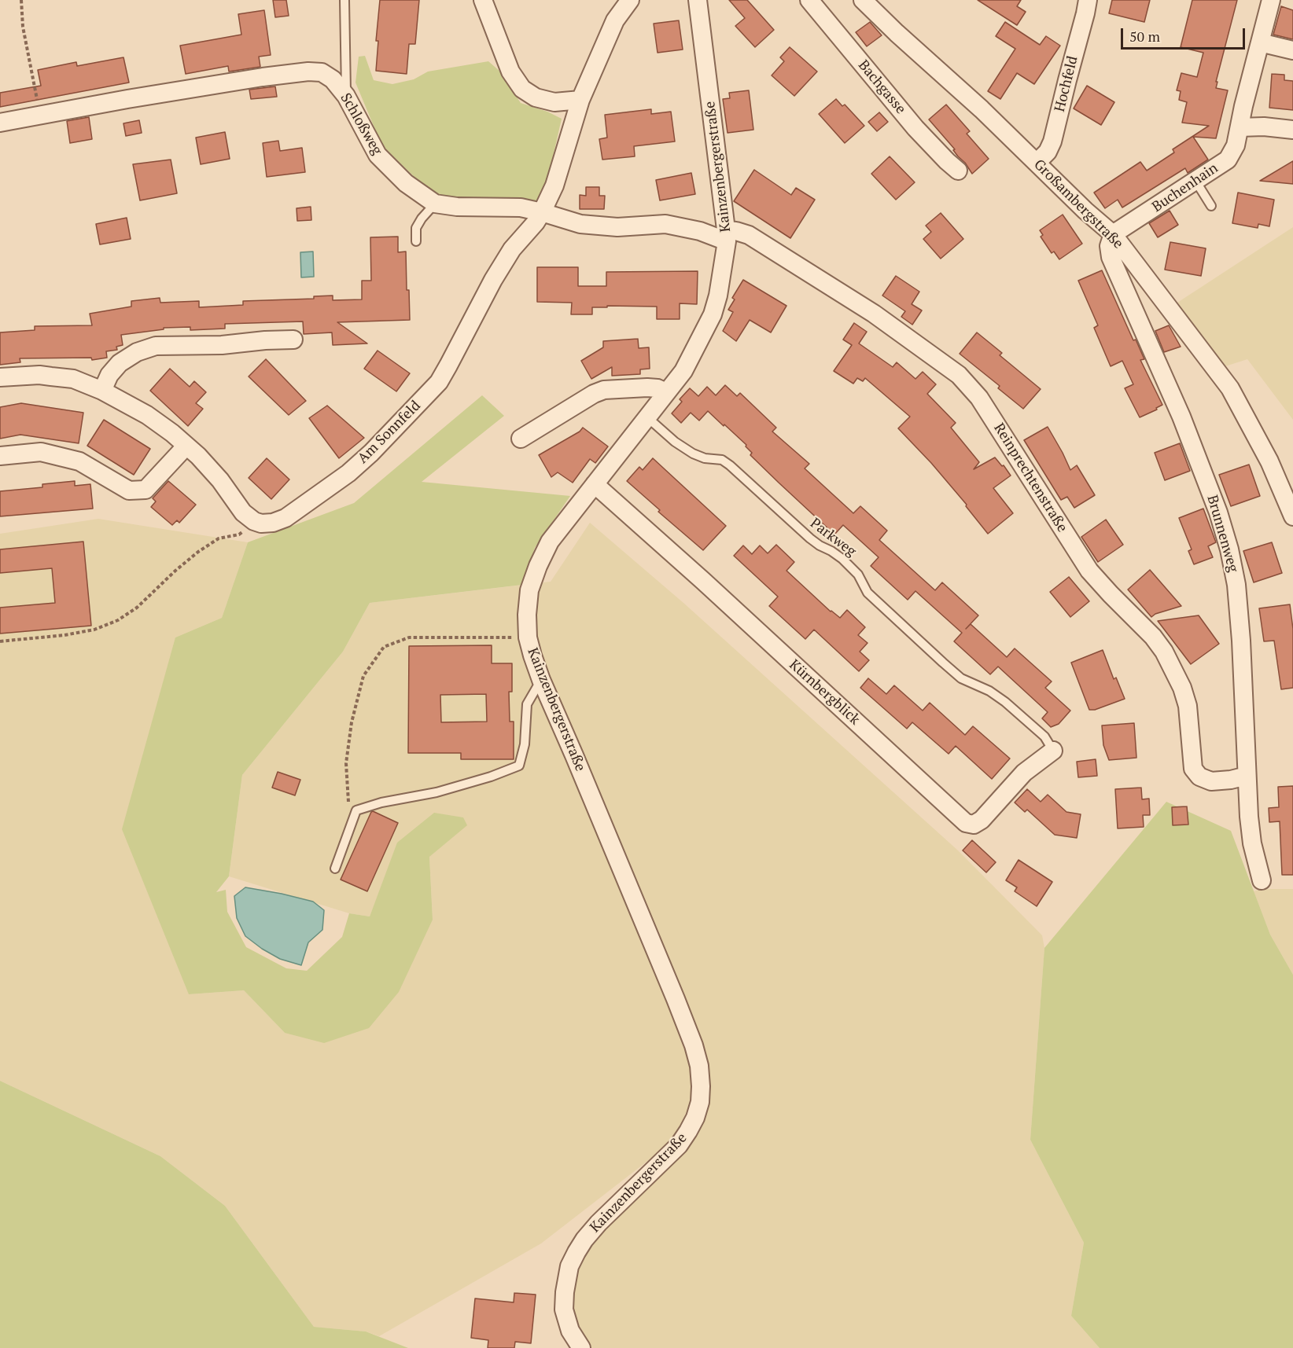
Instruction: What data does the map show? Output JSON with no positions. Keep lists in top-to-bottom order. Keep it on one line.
{"streets":{"street":["Hochfeld","Bachgasse","Schloßweg","Kainzenbergerstraße","Buchenhain","Großambergstraße","Am Sonnfeld","Reinprechtenstraße","Brunnenweg","Kürnbergblick"],"lane":["Parkweg"]},"crossings":[["Hochfeld","Großambergstraße"],["Kainzenbergerstraße","Reinprechtenstraße"],["Kainzenbergerstraße","Parkweg"],["Kainzenbergerstraße","Kürnbergblick"],["Buchenhain","Großambergstraße"],["Buchenhain","Brunnenweg"],["Großambergstraße","Brunnenweg"],["Am Sonnfeld","Reinprechtenstraße"],["Reinprechtenstraße","Brunnenweg"],["Parkweg","Kürnbergblick"]],"scale_bar":"50 m"}
